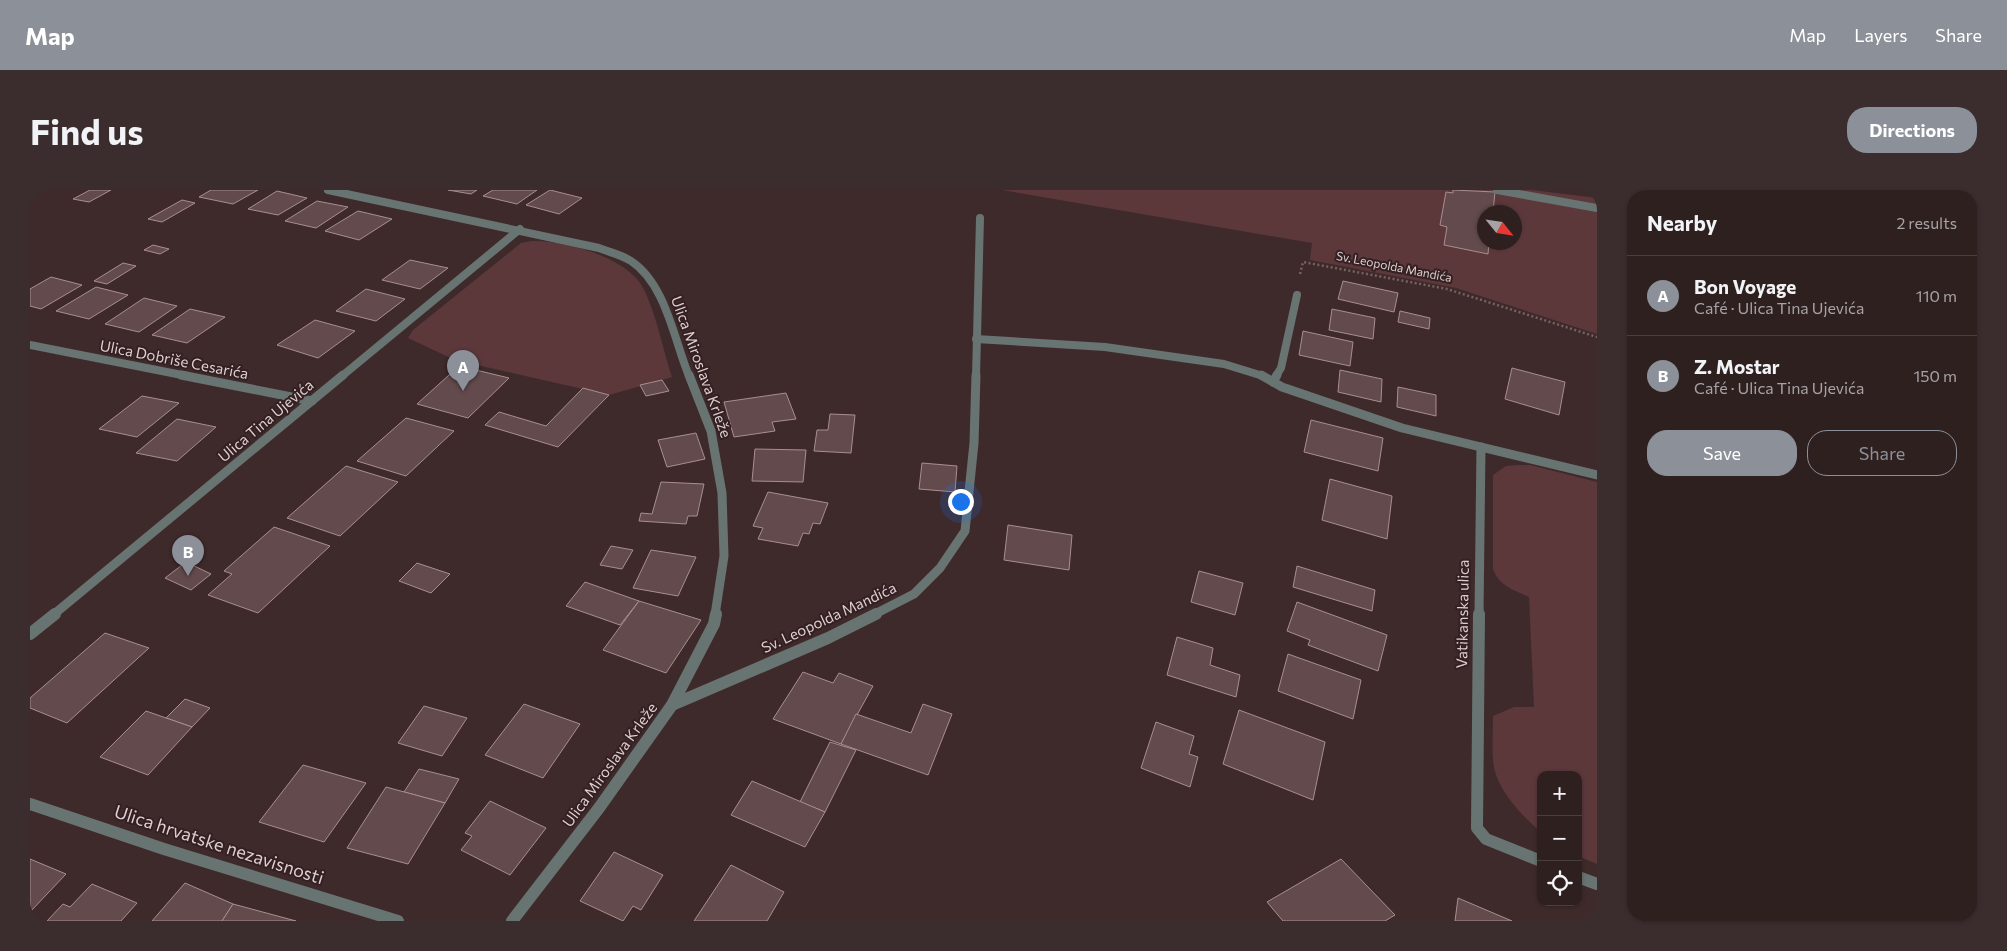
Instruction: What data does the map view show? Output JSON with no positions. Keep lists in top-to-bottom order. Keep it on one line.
{"streets":{"street":["Sv. Leopolda Mandića","Ulica Dobriše Cesarića","Ulica Miroslava Krleže","Ulica Tina Ujevića","Vatikanska ulica","Ulica hrvatske nezavisnosti"]},"crossings":[["Sv. Leopolda Mandića","Ulica Miroslava Krleže"],["Ulica Dobriše Cesarića","Ulica Tina Ujevića"],["Ulica Miroslava Krleže","Ulica Tina Ujevića"]],"north":"bottom right","page":{"header":"Map","nav":["Map","Layers","Share"],"buttons":["Directions",["Save","Share"]],"title":"Find us","heading":["Nearby","2 results"],"list":[{"mark":"A","name":"Bon Voyage","note":"Café · Ulica Tina Ujevića","value":"110 m"},{"mark":"B","name":"Z. Mostar","note":"Café · Ulica Tina Ujevića","value":"150 m"}],"pins":["A","B"],"map_buttons":["+","−"]}}
